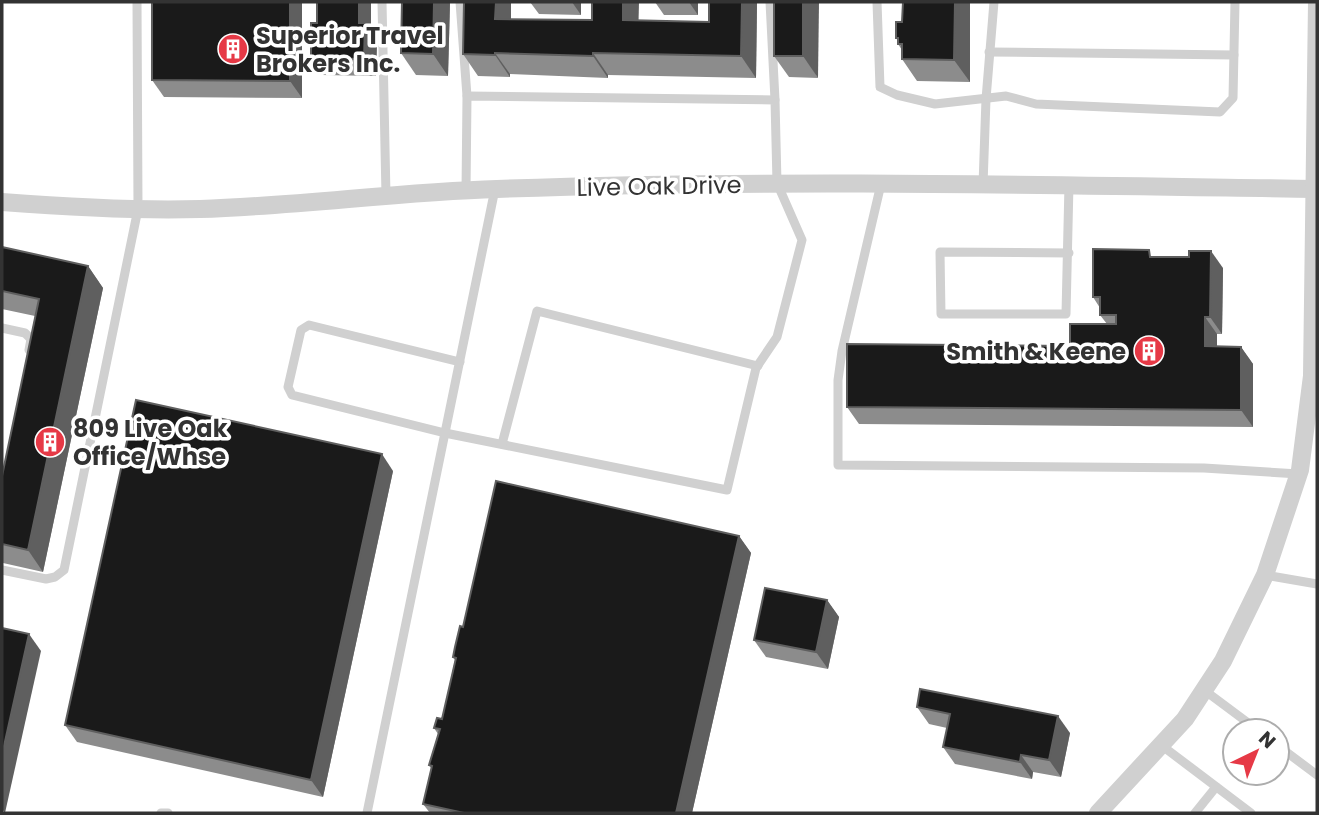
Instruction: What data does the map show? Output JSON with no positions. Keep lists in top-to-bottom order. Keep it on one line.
{"streets":{"street":["Live Oak Drive"]},"places":{"building":["Superior Travel Brokers Inc.","Smith & Keene","809 Live Oak Office/Whse"]},"north":"top right"}
